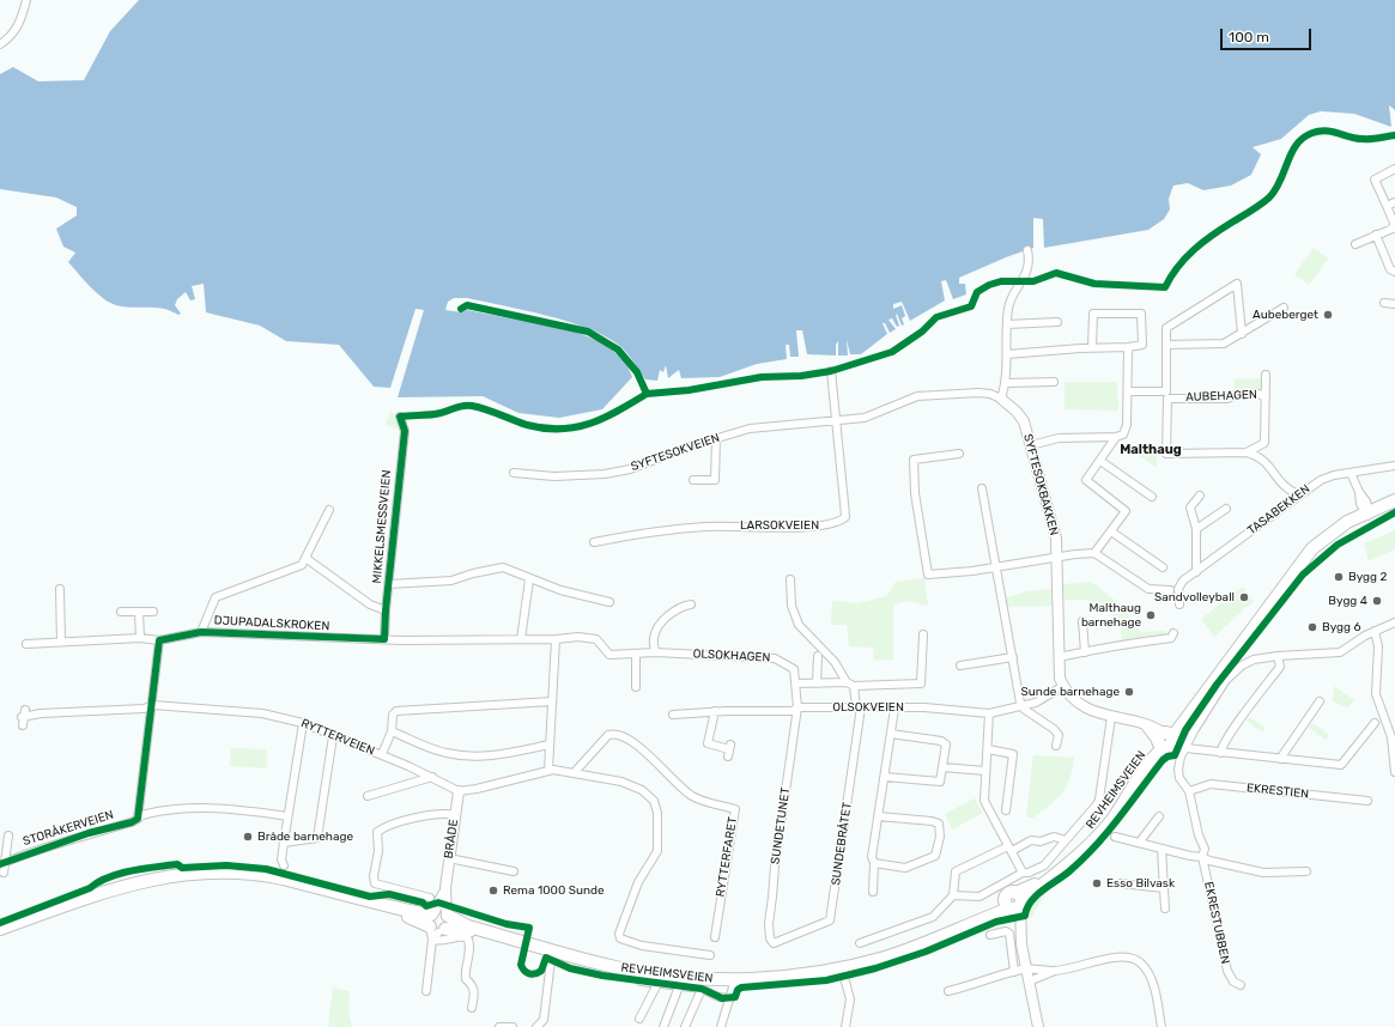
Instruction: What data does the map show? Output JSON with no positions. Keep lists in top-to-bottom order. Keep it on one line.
{"streets":{"main road":["REVHEIMSVEIEN"],"street":["AUBEHAGEN","SYFTESOKVEIEN","SYFTESOKBAKKEN","TASABEKKEN","LARSOKVEIEN","MIKKELSMESSVEIEN","DJUPADALSKROKEN","OLSOKHAGEN","OLSOKVEIEN","RYTTERVEIEN","EKRESTIEN","SUNDETUNET","STORÅKERVEIEN","BRÅDE","SUNDEBRÅTET","RYTTERFARET","EKRESTUBBEN"]},"crossings":[["SYFTESOKVEIEN","SYFTESOKBAKKEN"],["SYFTESOKVEIEN","LARSOKVEIEN"],["SYFTESOKBAKKEN","LARSOKVEIEN"],["SYFTESOKBAKKEN","OLSOKVEIEN"],["MIKKELSMESSVEIEN","DJUPADALSKROKEN"],["DJUPADALSKROKEN","OLSOKHAGEN"],["OLSOKHAGEN","OLSOKVEIEN"],["OLSOKHAGEN","SUNDETUNET"],["OLSOKVEIEN","SUNDETUNET"],["OLSOKVEIEN","SUNDEBRÅTET"],["RYTTERVEIEN","BRÅDE"],["REVHEIMSVEIEN","BRÅDE"],["EKRESTIEN","EKRESTUBBEN"],["SUNDETUNET","SUNDEBRÅTET"]],"districts":["Malthaug"],"places":["Aubeberget","Bygg 2","Sandvolleyball","Bygg 4","Malthaug barnehage","Bygg 6","Sunde barnehage","Bråde barnehage","Esso Bilvask","Rema 1000 Sunde"],"scale_bar":"100 m"}
